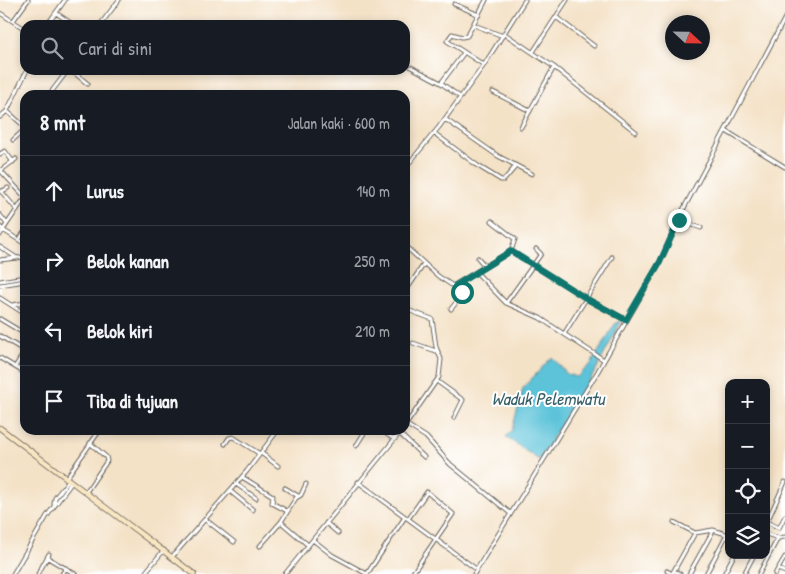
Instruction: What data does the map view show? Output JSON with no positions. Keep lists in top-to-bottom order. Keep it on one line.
{"water":["Waduk Pelemwatu"],"north":"right","page":{"search":"Cari di sini","heading":["8 mnt","Jalan kaki · 600 m"],"list":[["Lurus","140 m"],["Belok kanan","250 m"],["Belok kiri","210 m"],"Tiba di tujuan"],"map_buttons":["+","−"]}}
